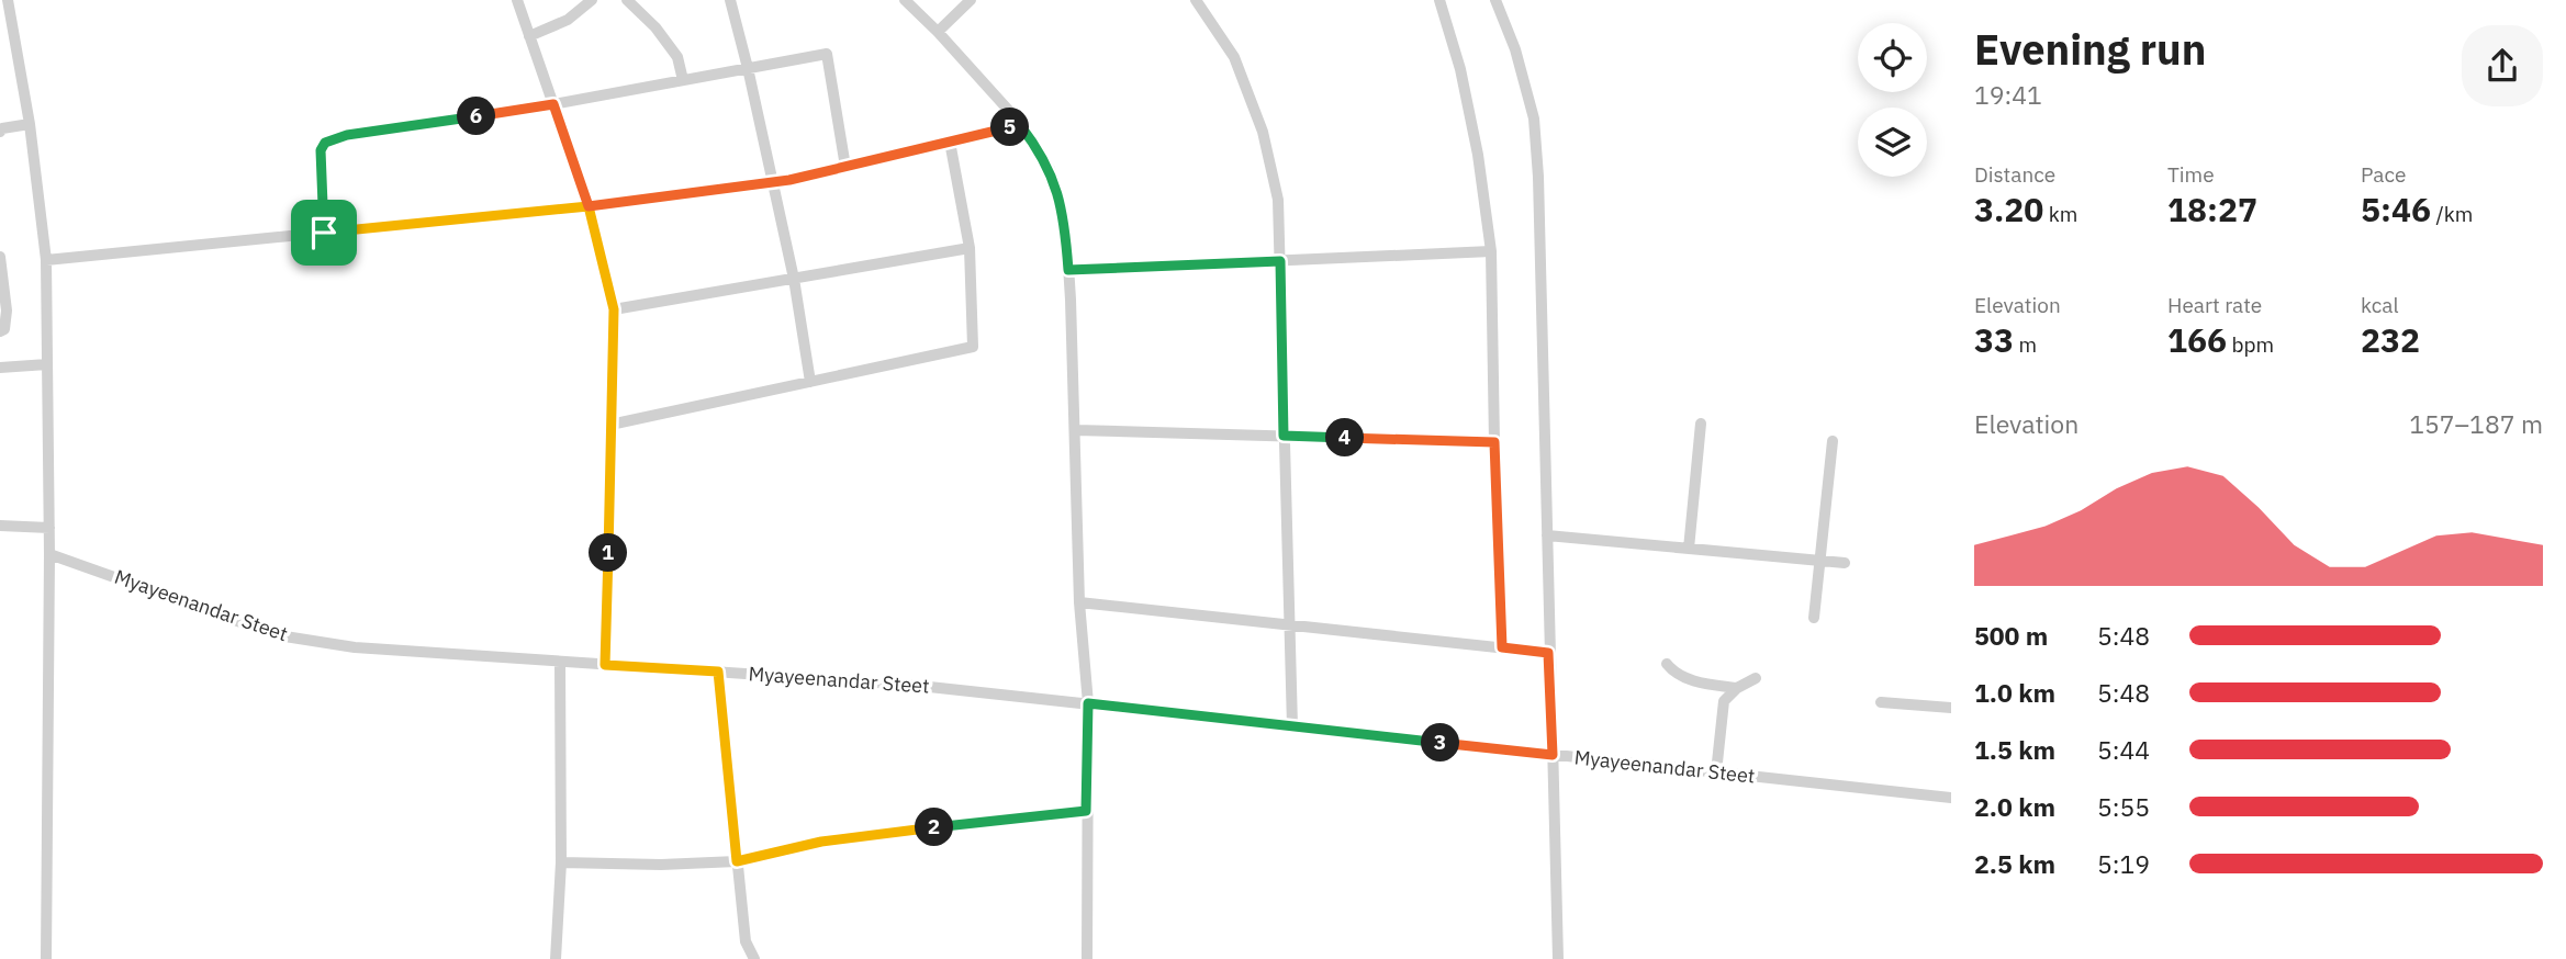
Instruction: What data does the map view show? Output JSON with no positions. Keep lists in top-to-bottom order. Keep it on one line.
{"streets":{"street":["Myayeenandar Steet"]},"page":{"heading":["Evening run","19:41"],"pins":["6","5","4","1","3","2"],"stats":[["Distance","3.20 km"],["Time","18:27"],["Pace","5:46 /km"],["Elevation","33 m"],["Heart rate","166 bpm"],["kcal","232"]],"chart":["Elevation","157–187 m"],"list":[{"name":"500 m","note":"5:48"},{"name":"1.0 km","note":"5:48"},{"name":"1.5 km","note":"5:44"},{"name":"2.0 km","note":"5:55"},{"name":"2.5 km","note":"5:19"}]}}
